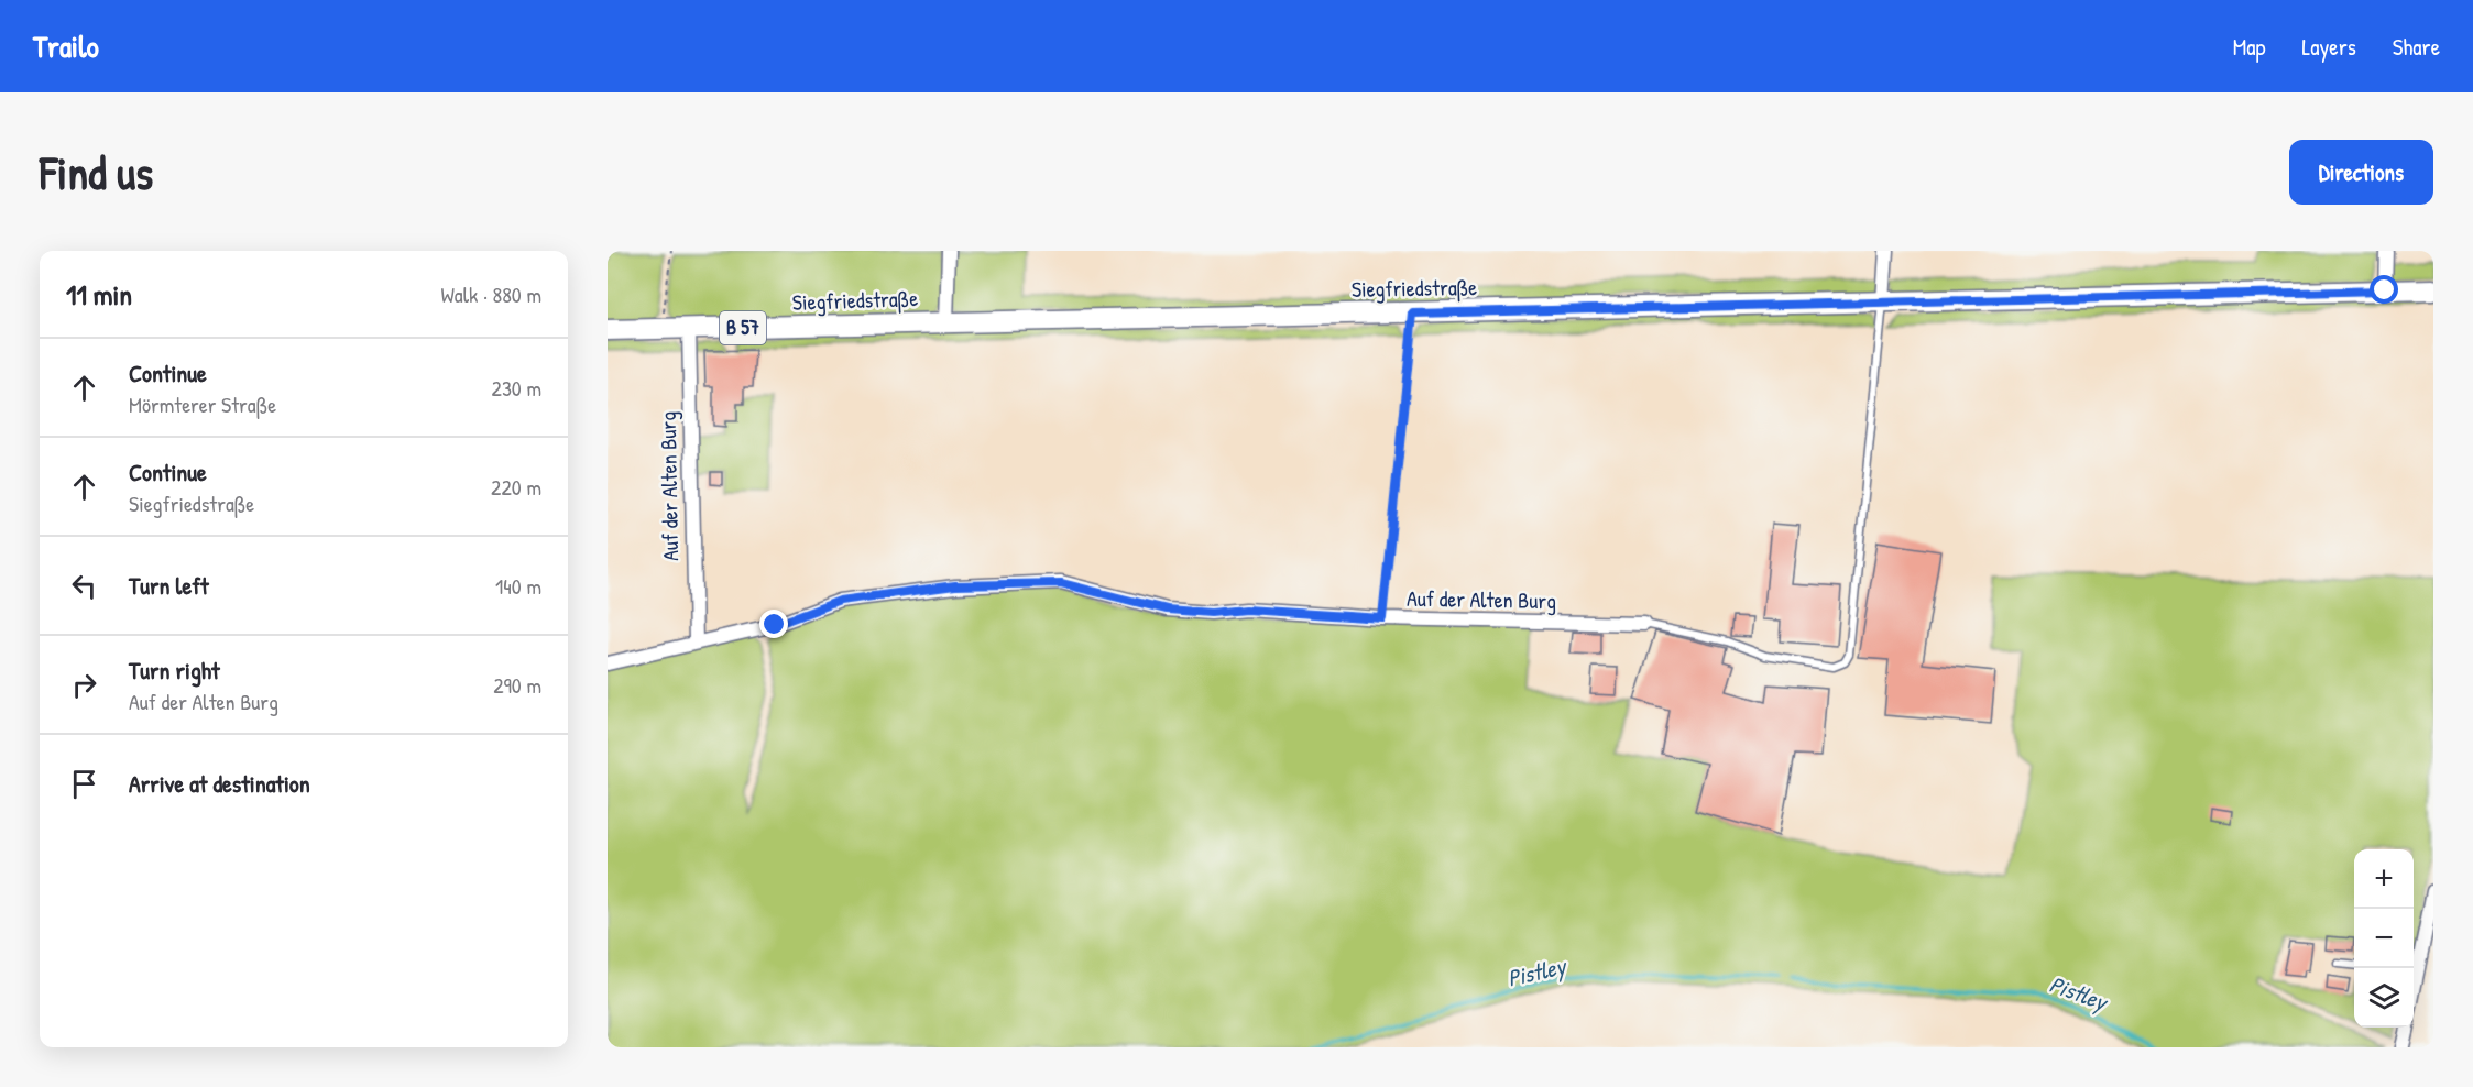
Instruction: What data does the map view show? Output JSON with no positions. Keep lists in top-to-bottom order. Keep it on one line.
{"streets":{"main road":["Siegfriedstraße","B 57"],"street":["Auf der Alten Burg"]},"crossings":[["Siegfriedstraße","B 57"],["Siegfriedstraße","Auf der Alten Burg"]],"water":["Pistley"],"page":{"header":"Trailo","nav":["Map","Layers","Share"],"buttons":"Directions","title":"Find us","heading":["11 min","Walk · 880 m"],"list":[["Continue","Mörmterer Straße","230 m"],["Continue","Siegfriedstraße","220 m"],["Turn left","140 m"],["Turn right","Auf der Alten Burg","290 m"],"Arrive at destination"],"map_buttons":["+","−"]}}
